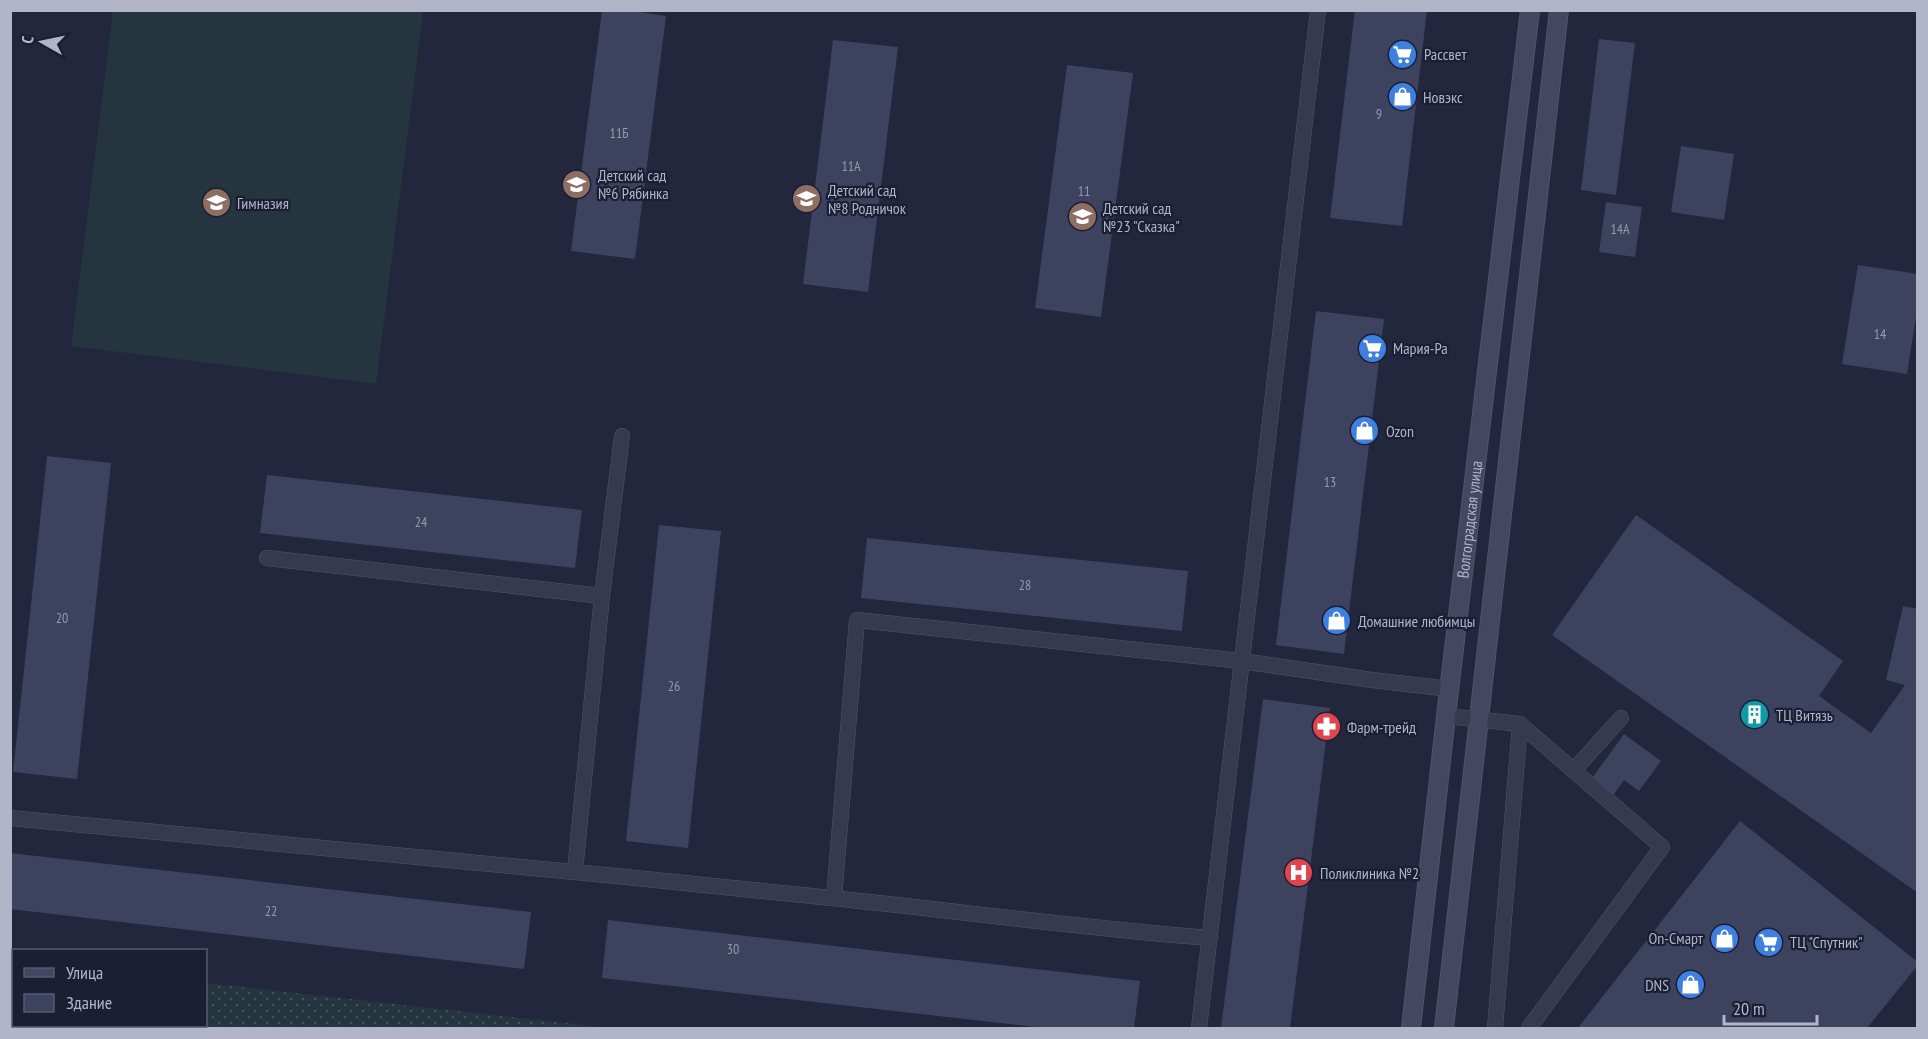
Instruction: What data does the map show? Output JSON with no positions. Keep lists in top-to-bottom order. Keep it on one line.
{"streets":{"main road":["Волгоградская улица"]},"places":{"supermarket":["Рассвет","Мария-Ра","ТЦ \"Спутник\""],"shop":["Новэкс","Ozon","Домашние любимцы","On-Смарт","DNS"],"school or university":["Детский сад №6 Рябинка","Детский сад №8 Родничок","Гимназия","Детский сад №23 \"Сказка\""],"building":["ТЦ Витязь"],"pharmacy":["Фарм-трейд"],"hospital":["Поликлиника №2"]},"house_numbers":["9","11Б","11А","11","14А","14","13","24","28","20","26","22","30"],"legend":["Улица","Здание"],"scale_bar":"20 m","north":"left"}
